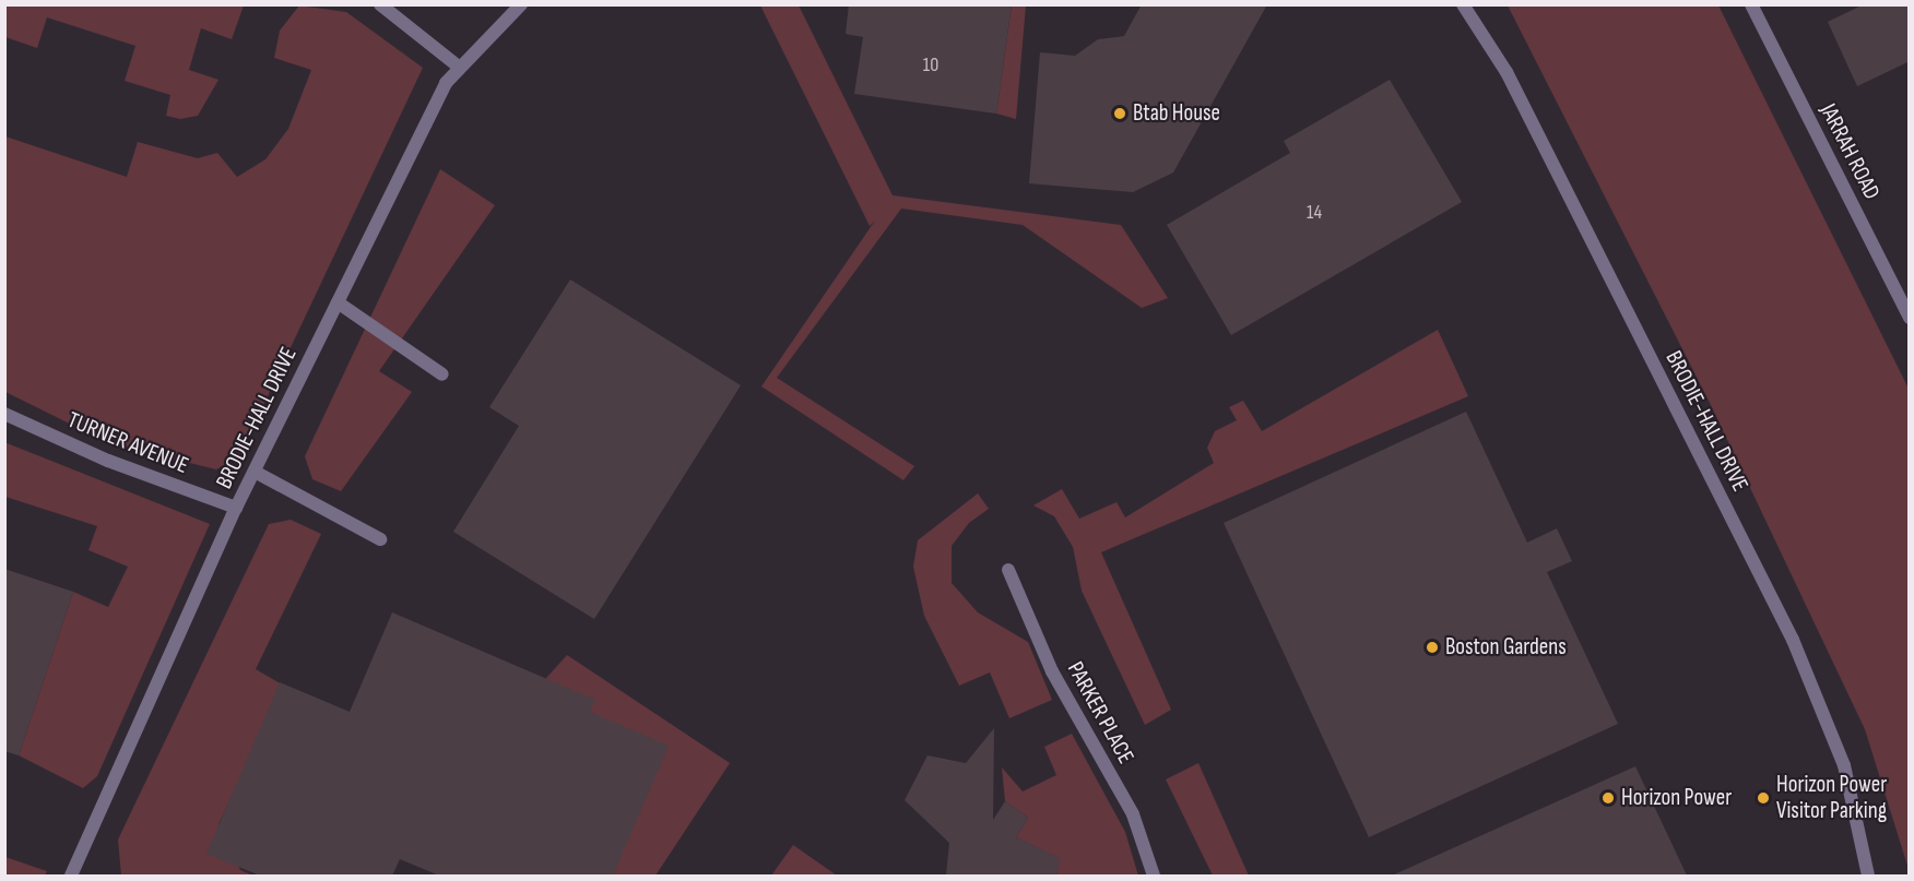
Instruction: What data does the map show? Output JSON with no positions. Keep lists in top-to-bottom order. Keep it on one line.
{"streets":{"street":["JARRAH ROAD","BRODIE-HALL DRIVE","TURNER AVENUE","PARKER PLACE"]},"crossings":[["BRODIE-HALL DRIVE","TURNER AVENUE"]],"places":["Btab House","Boston Gardens","Horizon Power","Horizon Power Visitor Parking"],"house_numbers":["10","14"]}
